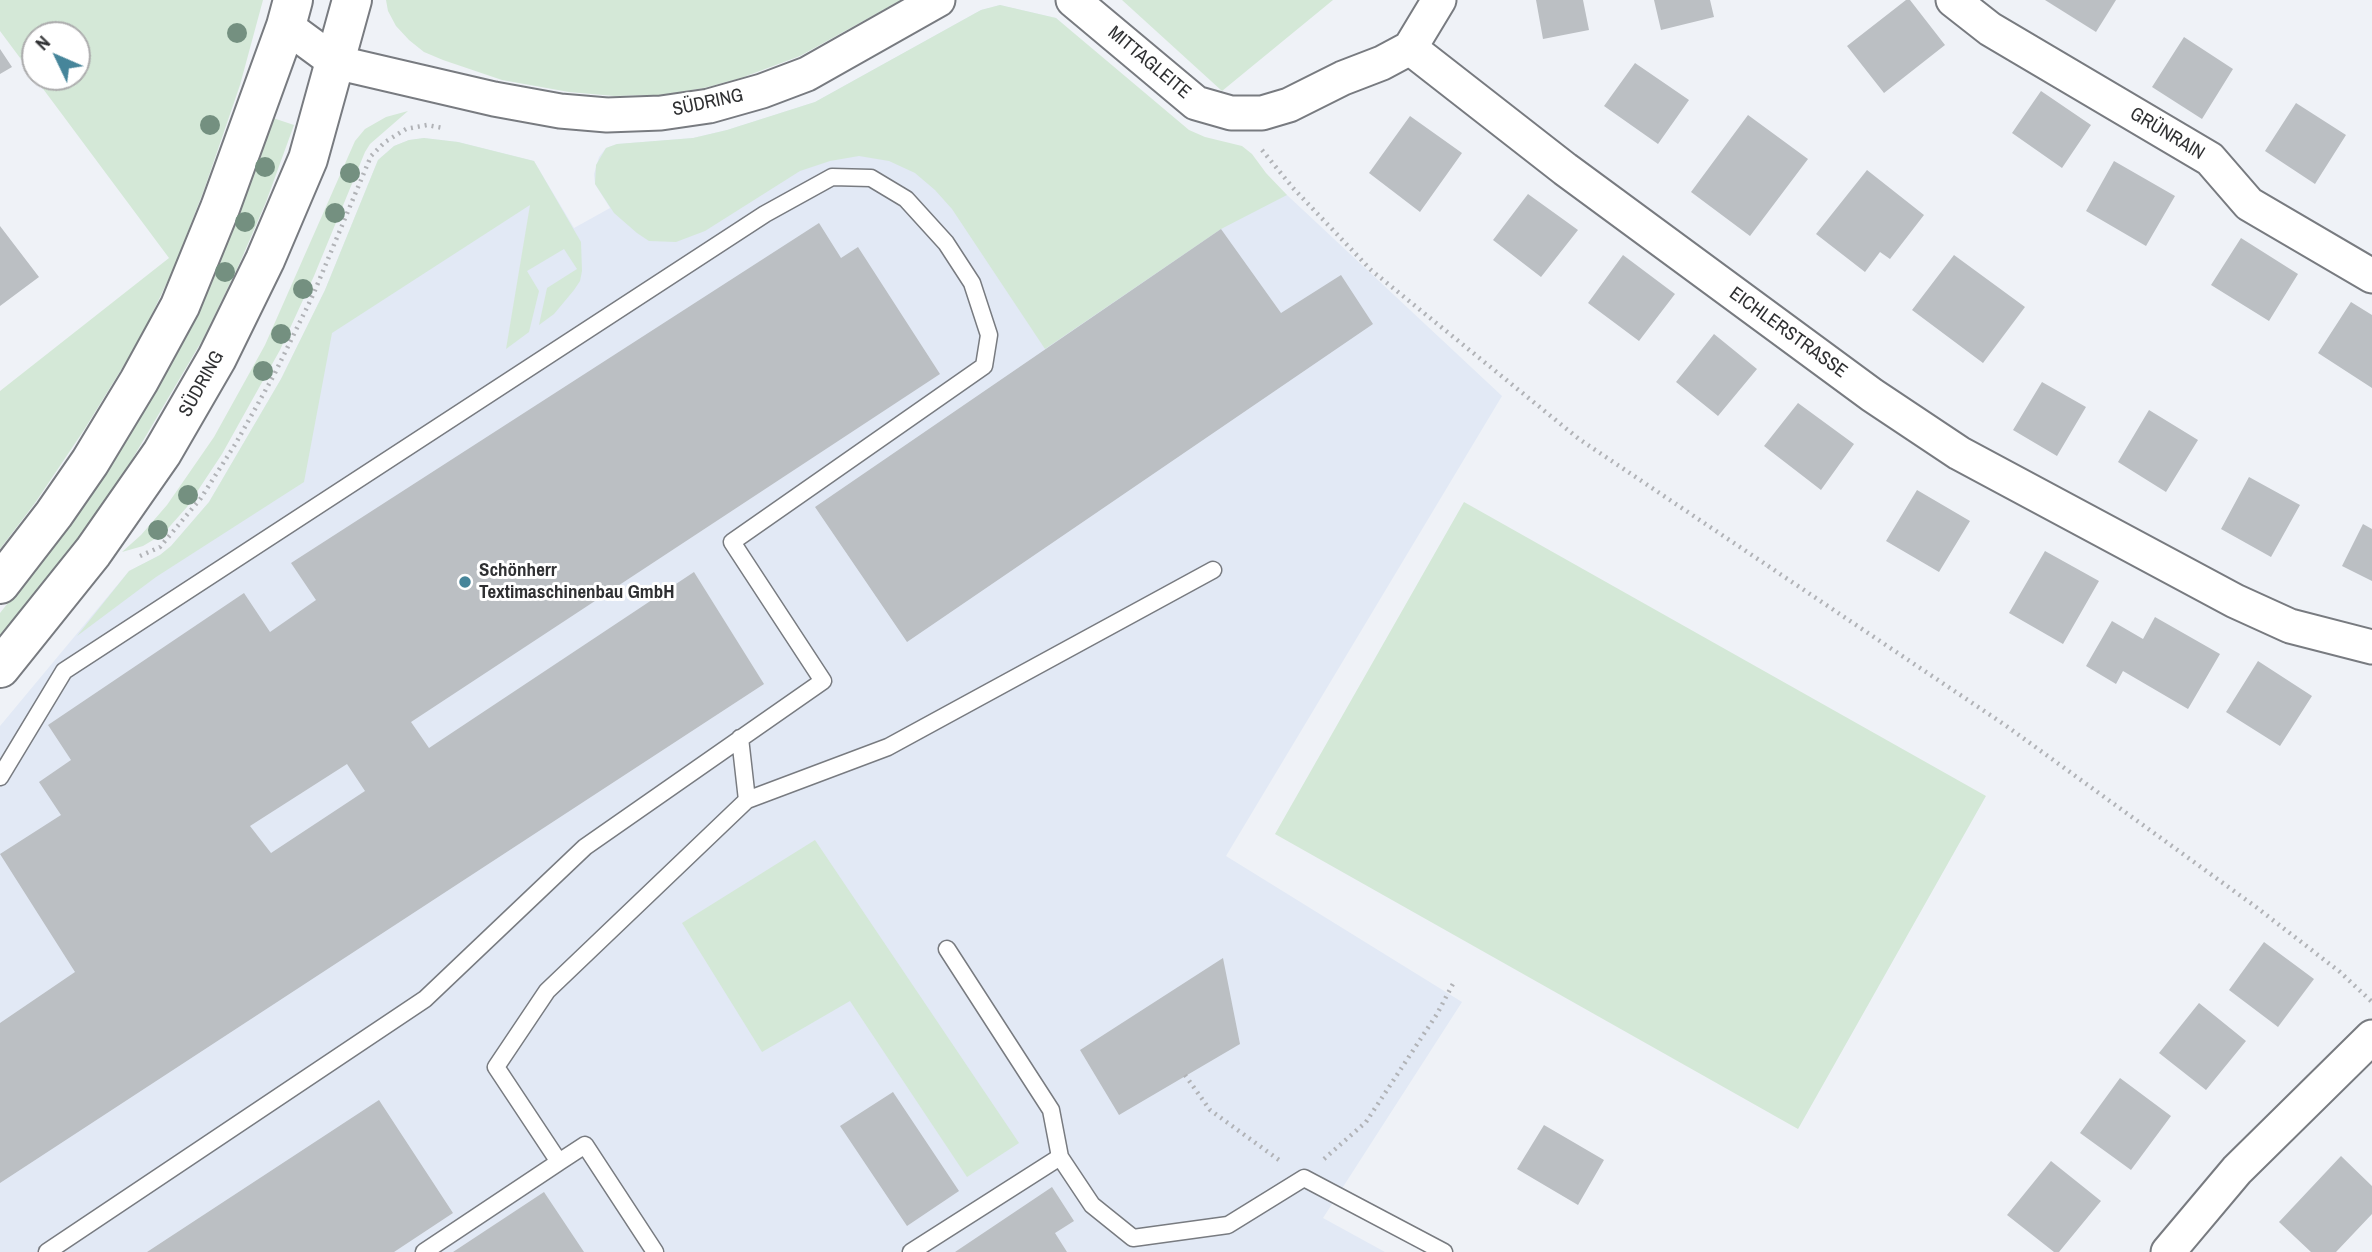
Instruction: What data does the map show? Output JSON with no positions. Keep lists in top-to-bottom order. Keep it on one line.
{"streets":{"main road":["SÜDRING"],"street":["MITTAGLEITE","GRÜNRAIN","EICHLERSTRASSE"]},"places":["Schönherr Textimaschinenbau GmbH"],"north":"top left"}
